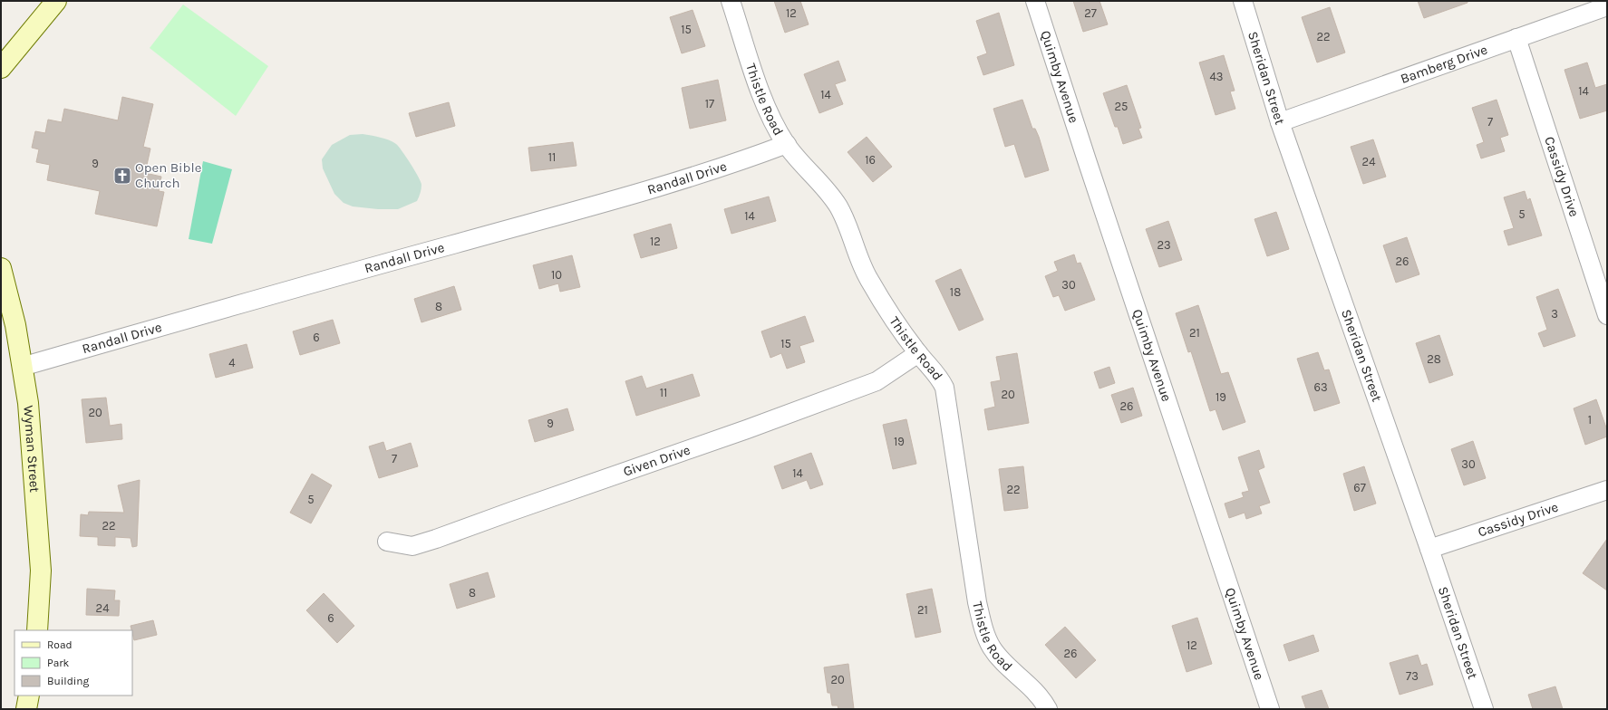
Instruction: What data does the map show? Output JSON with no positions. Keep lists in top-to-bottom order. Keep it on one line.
{"streets":{"street":["Bamberg Drive","Quimby Avenue","Sheridan Street","Thistle Road","Cassidy Drive","Randall Drive","Wyman Street","Given Drive"]},"crossings":[["Bamberg Drive","Sheridan Street"],["Bamberg Drive","Cassidy Drive"],["Sheridan Street","Cassidy Drive"],["Thistle Road","Randall Drive"],["Thistle Road","Given Drive"],["Randall Drive","Wyman Street"]],"places":{"church":["Open Bible Church"]},"house_numbers":["12","27","15","22","43","14","14","17","25","7","11","16","24","9","5","14","12","23","26","10","30","18","8","3","21","6","15","28","4","63","11","20","19","26","20","1","9","19","7","30","14","67","22","5","22","8","24","21","6","12","26","73","20"],"legend":["Road","Park","Building"]}
